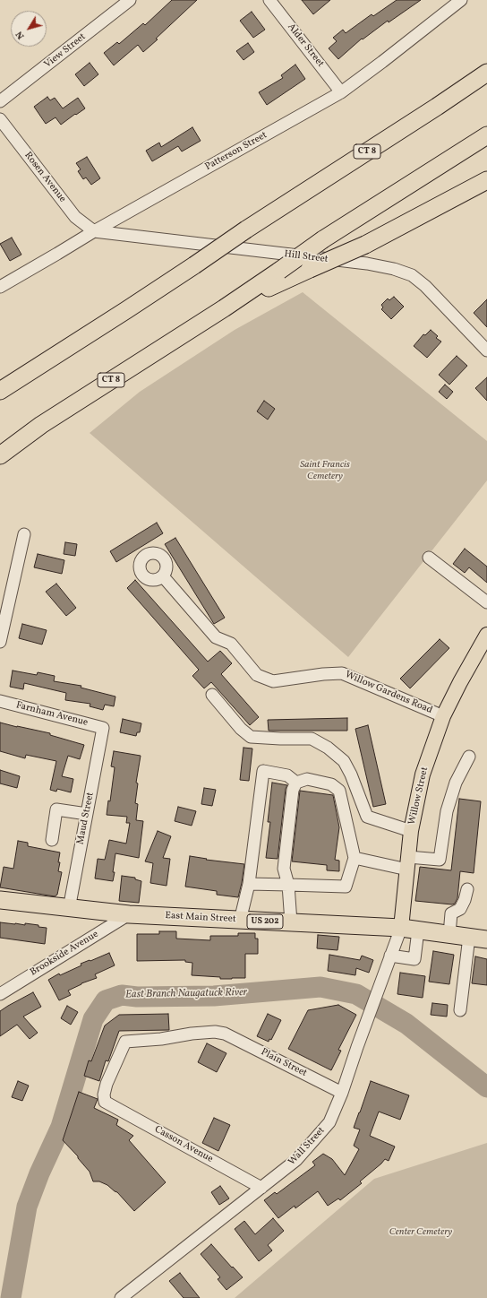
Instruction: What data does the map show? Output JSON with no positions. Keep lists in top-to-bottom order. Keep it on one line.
{"streets":{"highway":["CT 8","East Main Street","US 202"],"main road":["Willow Street"],"street":["Alder Street","View Street","Patterson Street","Rosen Avenue","Hill Street","Willow Gardens Road","Farnham Avenue","Maud Street","Brookside Avenue","Plain Street","Casson Avenue","Wall Street"]},"crossings":[["Alder Street","Patterson Street"],["Patterson Street","Rosen Avenue"],["Patterson Street","Hill Street"],["Rosen Avenue","Hill Street"],["Willow Gardens Road","Willow Street"],["Farnham Avenue","Maud Street"],["Willow Street","East Main Street"],["Willow Street","Wall Street"],["Maud Street","East Main Street"],["East Main Street","Brookside Avenue"],["East Main Street","Wall Street"],["Plain Street","Casson Avenue"],["Plain Street","Wall Street"],["Casson Avenue","Wall Street"]],"water":["East Branch Naugatuck River"],"parks":["Saint Francis Cemetery","Center Cemetery"],"north":"bottom left"}
